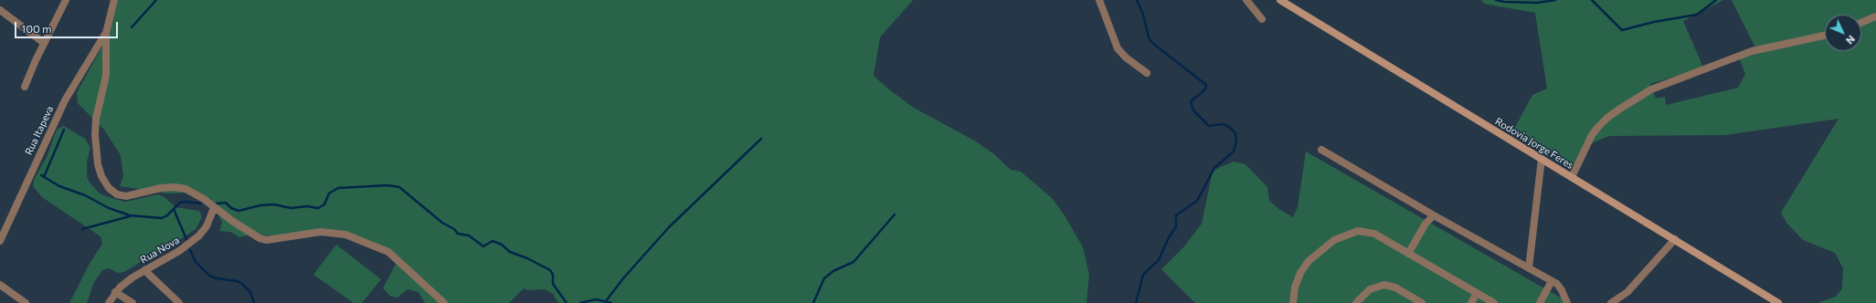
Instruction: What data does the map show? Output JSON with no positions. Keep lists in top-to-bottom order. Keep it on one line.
{"streets":{"main road":["Rodovia Jorge Feres"],"street":["Rua Itapeva","Rua Nova"]},"scale_bar":"100 m","north":"bottom right"}
